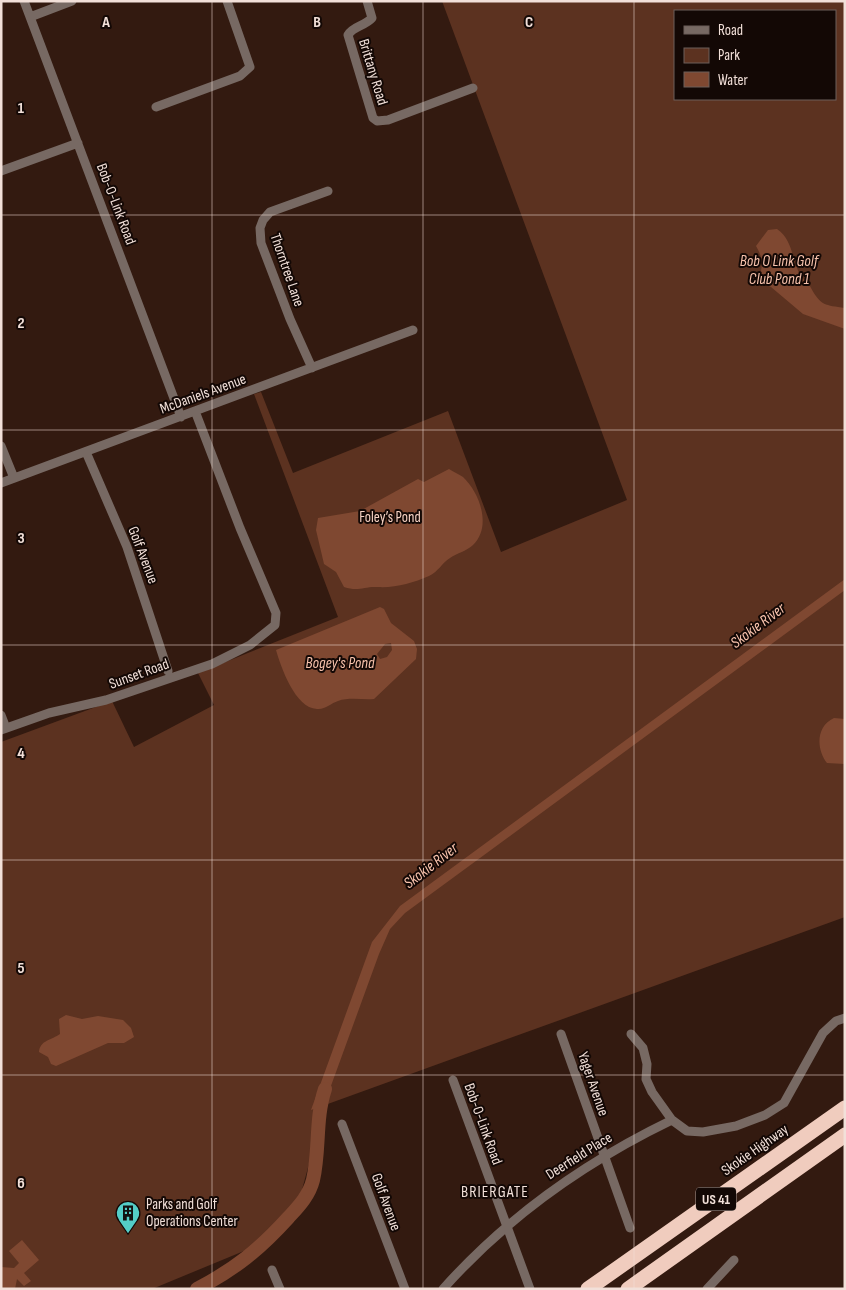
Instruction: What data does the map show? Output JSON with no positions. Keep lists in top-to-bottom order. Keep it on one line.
{"streets":{"highway":["Skokie Highway","US 41"],"street":["Brittany Road","Bob-O-Link Road","Thorntree Lane","McDaniels Avenue","Golf Avenue","Sunset Road","Yager Avenue","Deerfield Place"]},"crossings":[["Bob-O-Link Road","McDaniels Avenue"],["Bob-O-Link Road","Deerfield Place"],["Thorntree Lane","McDaniels Avenue"],["McDaniels Avenue","Golf Avenue"],["McDaniels Avenue","Sunset Road"],["Yager Avenue","Deerfield Place"]],"districts":["BRIERGATE"],"water":["Bob O Link Golf Club Pond 1","Skokie River","Bogey's Pond"],"parks":["Foley’s Pond"],"places":{"building":["Parks and Golf Operations Center"]},"legend":["Road","Park","Water"],"grid":{"columns":["A","B","C"],"rows":["1","2","3","4","5","6"]}}
